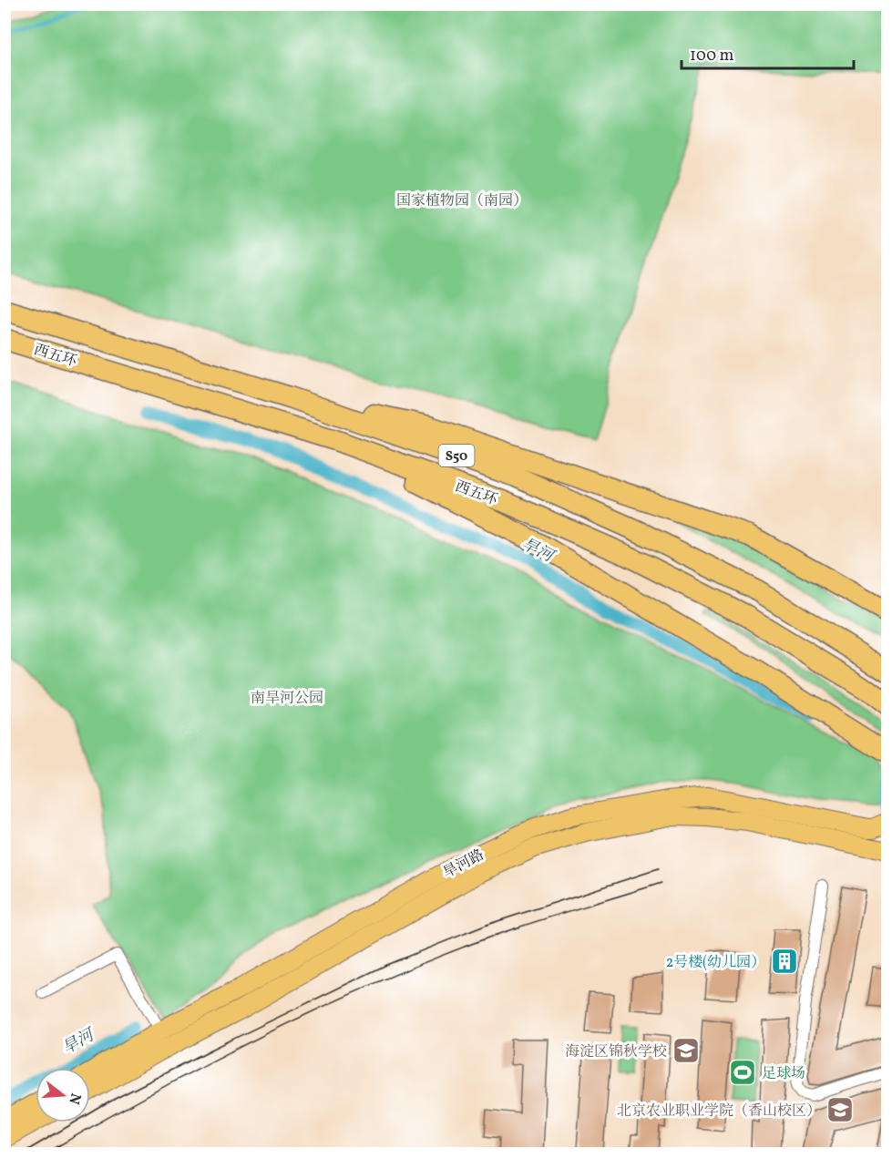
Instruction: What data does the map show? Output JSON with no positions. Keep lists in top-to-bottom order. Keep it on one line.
{"streets":{"highway":["西五环","S50"],"main road":["旱河路"]},"water":["旱河"],"parks":["国家植物园（南园）","南旱河公园"],"places":{"building":["2号楼(幼儿园）"],"school or university":["海淀区锦秋学校","北京农业职业学院（香山校区）"],"sports":["足球场"]},"scale_bar":"100 m","north":"right"}
